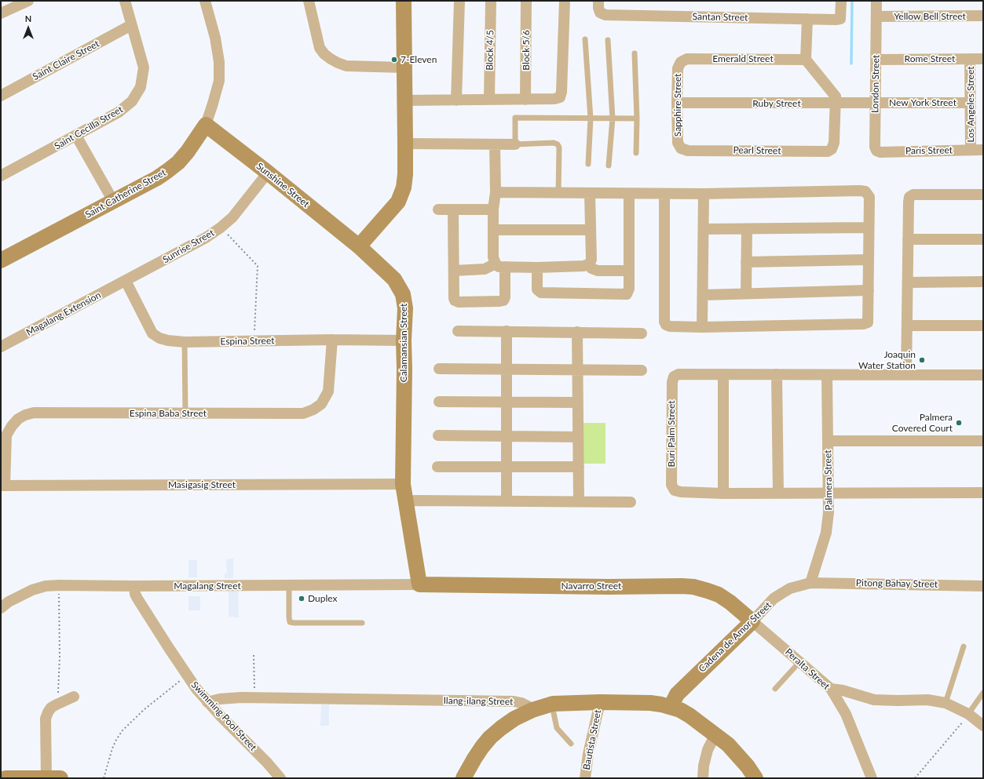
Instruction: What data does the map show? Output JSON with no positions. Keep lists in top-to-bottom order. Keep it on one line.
{"streets":{"street":["Yellow Bell Street","Santan Street","Block 4/5","Block 5/6","Emerald Street","Rome Street","Saint Claire Street","London Street","New York Street","Ruby Street","Los Angeles Street","Sapphire Street","Saint Cecilla Street","Pearl Street","Paris Street","Sunshine Street","Saint Catherine Street","Sunrise Street","Magalang Extension","Espina Street","Calamansian Street","Espina Baba Street","Buri Palm Street","Palmera Street","Masigasig Street","Pitong Bahay Street","Magalang Street","Navarro Street","Cadena de Amor Street","Peralta Street","Ilang-ilang Street","Swimming Pool Street","Bautista Street"]},"crossings":[["Yellow Bell Street","London Street"],["Emerald Street","Sapphire Street"],["Rome Street","London Street"],["Rome Street","Los Angeles Street"],["Saint Claire Street","Saint Cecilla Street"],["London Street","New York Street"],["London Street","Ruby Street"],["London Street","Paris Street"],["New York Street","Ruby Street"],["New York Street","Los Angeles Street"],["Ruby Street","Sapphire Street"],["Ruby Street","Pearl Street"],["Los Angeles Street","Paris Street"],["Sapphire Street","Pearl Street"],["Sunshine Street","Saint Catherine Street"],["Sunshine Street","Sunrise Street"],["Sunshine Street","Calamansian Street"],["Sunrise Street","Magalang Extension"],["Sunrise Street","Espina Street"],["Magalang Extension","Espina Street"],["Espina Street","Calamansian Street"],["Espina Street","Espina Baba Street"],["Calamansian Street","Masigasig Street"],["Calamansian Street","Magalang Street"],["Calamansian Street","Navarro Street"],["Espina Baba Street","Masigasig Street"],["Palmera Street","Pitong Bahay Street"],["Palmera Street","Cadena de Amor Street"],["Pitong Bahay Street","Cadena de Amor Street"],["Magalang Street","Navarro Street"],["Magalang Street","Swimming Pool Street"],["Navarro Street","Cadena de Amor Street"],["Navarro Street","Peralta Street"],["Cadena de Amor Street","Peralta Street"],["Ilang-ilang Street","Swimming Pool Street"]],"places":["7-Eleven","Joaquin Water Station","Palmera Covered Court","Duplex"],"north":"top"}
